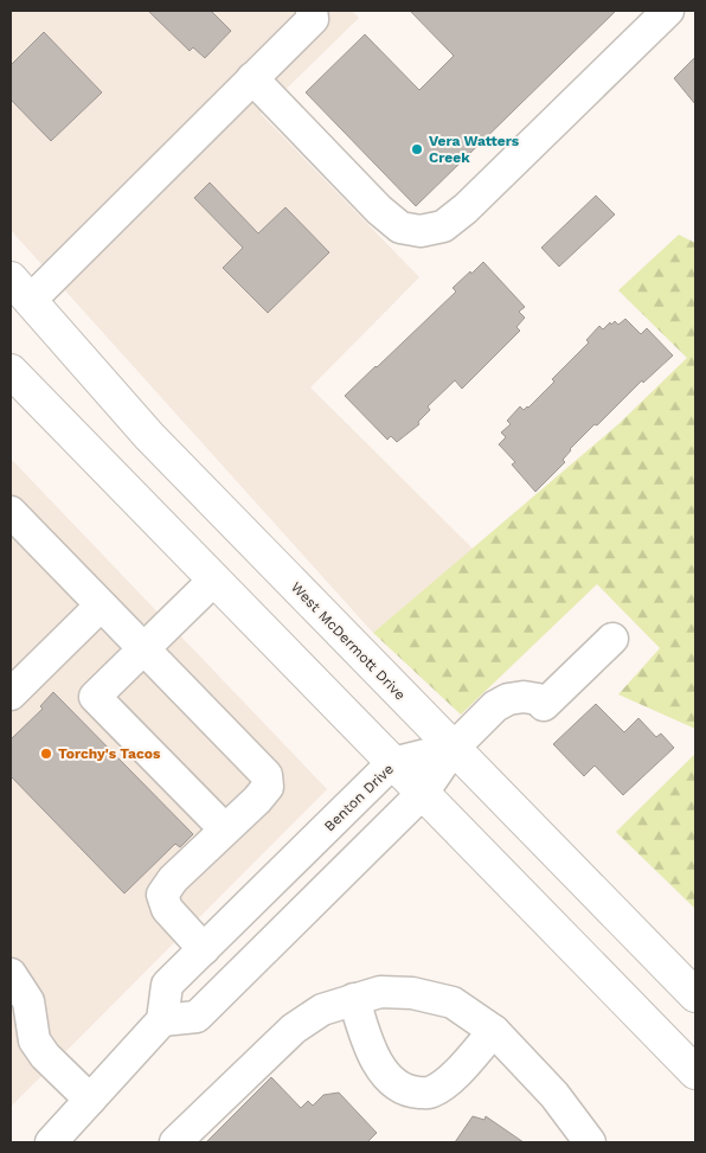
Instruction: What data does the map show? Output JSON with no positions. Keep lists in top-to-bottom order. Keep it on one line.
{"streets":{"main road":["West McDermott Drive"],"street":["Benton Drive"]},"crossings":[["West McDermott Drive","Benton Drive"]],"places":["Vera Watters Creek","Torchy's Tacos"]}
